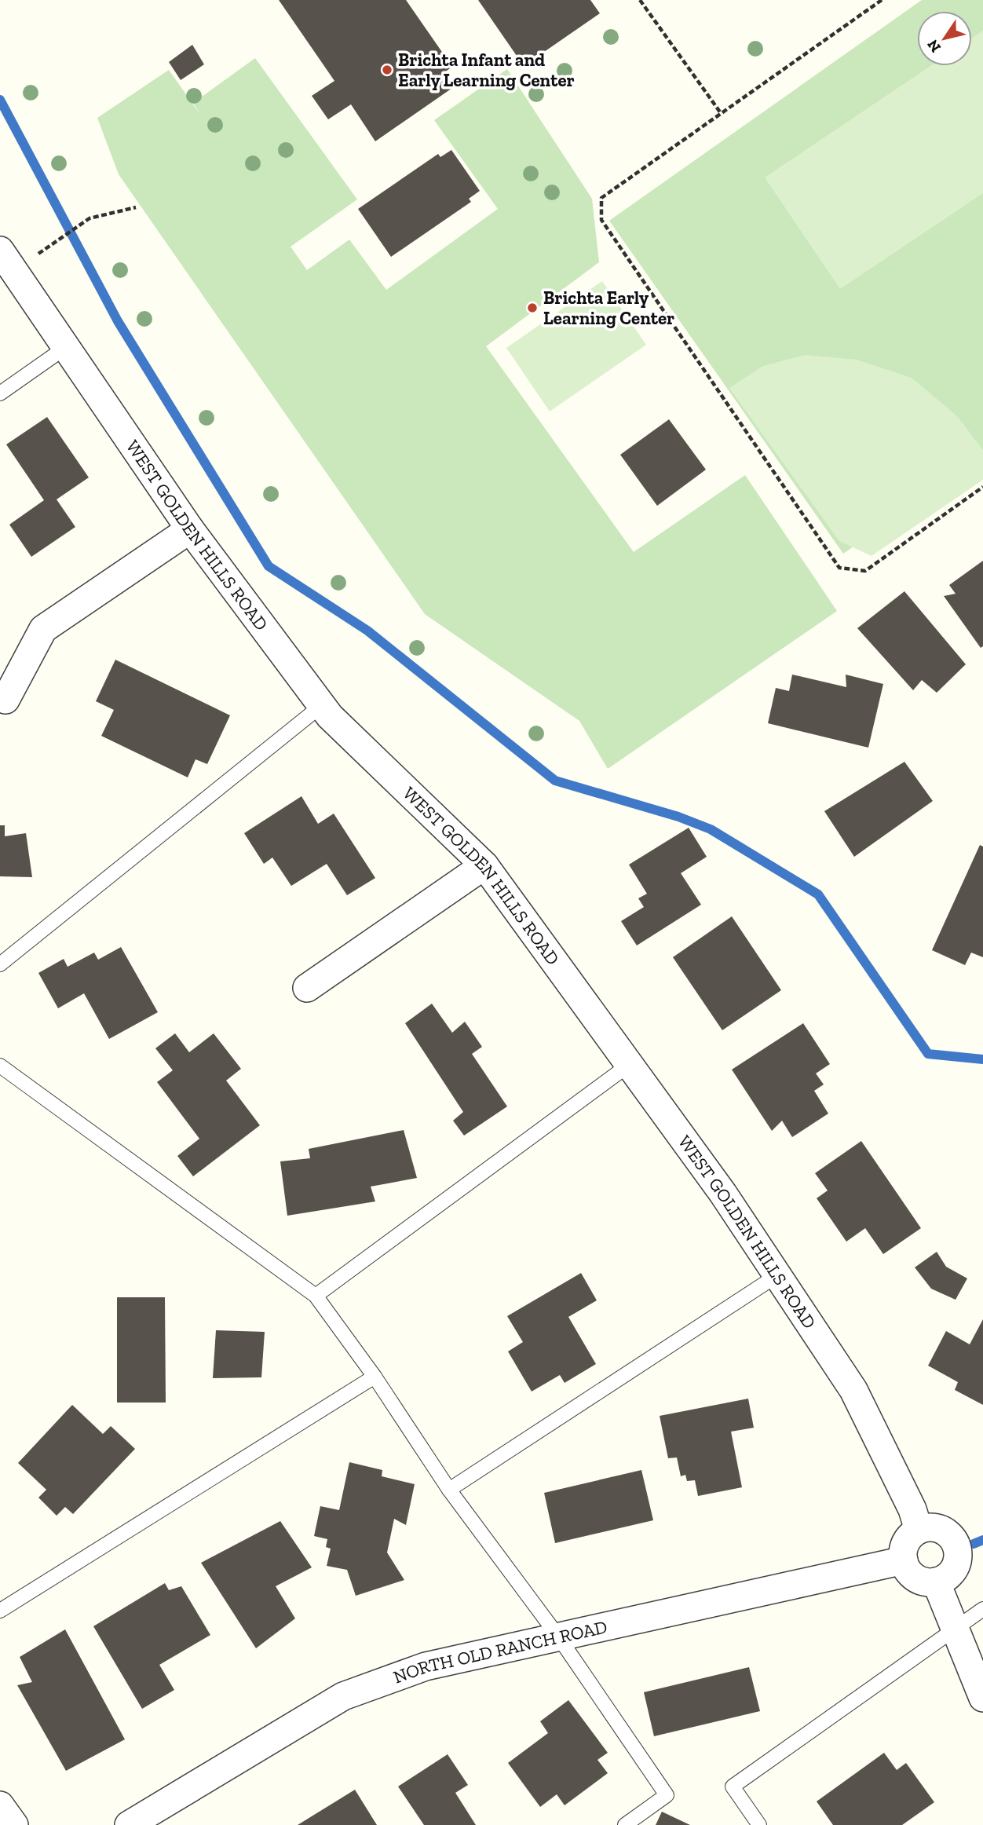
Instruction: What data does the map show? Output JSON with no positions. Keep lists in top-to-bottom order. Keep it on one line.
{"streets":{"street":["WEST GOLDEN HILLS ROAD","NORTH OLD RANCH ROAD"]},"crossings":[["WEST GOLDEN HILLS ROAD","NORTH OLD RANCH ROAD"]],"places":["Brichta Infant and Early Learning Center","Brichta Early Learning Center"],"north":"bottom left"}
